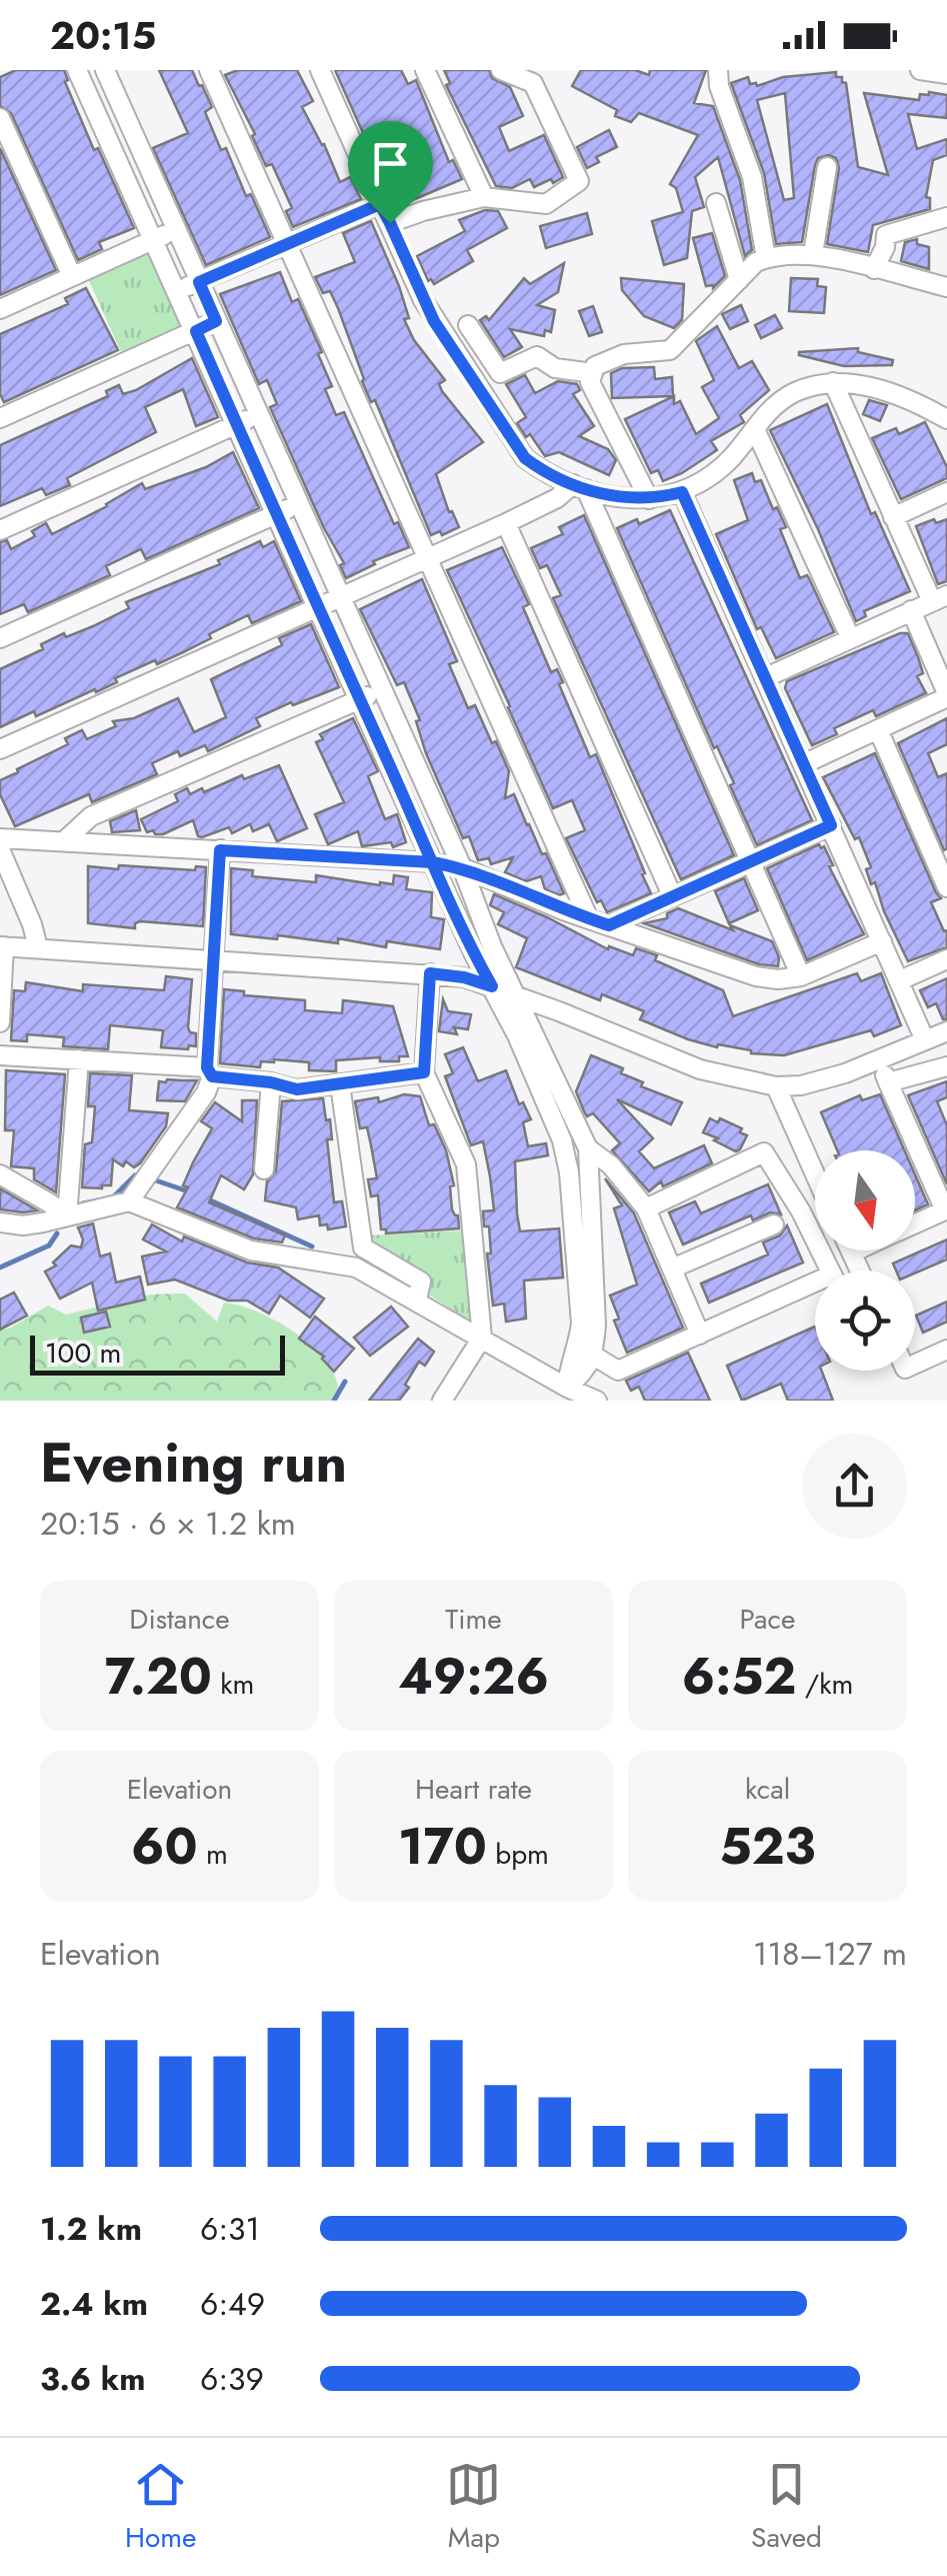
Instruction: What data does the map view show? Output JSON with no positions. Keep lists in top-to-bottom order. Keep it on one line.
{"scale_bar":"100 m","north":"bottom","page":{"status":"20:15","scale":"100 m","heading":["Evening run","20:15 · 6 × 1.2 km"],"stats":[["Distance","7.20 km"],["Time","49:26"],["Pace","6:52 /km"],["Elevation","60 m"],["Heart rate","170 bpm"],["kcal","523"]],"chart":["Elevation","118–127 m"],"list":[{"name":"1.2 km","note":"6:31"},{"name":"2.4 km","note":"6:49"},{"name":"3.6 km","note":"6:39"}],"tabs":["Home","Map","Saved"]}}
